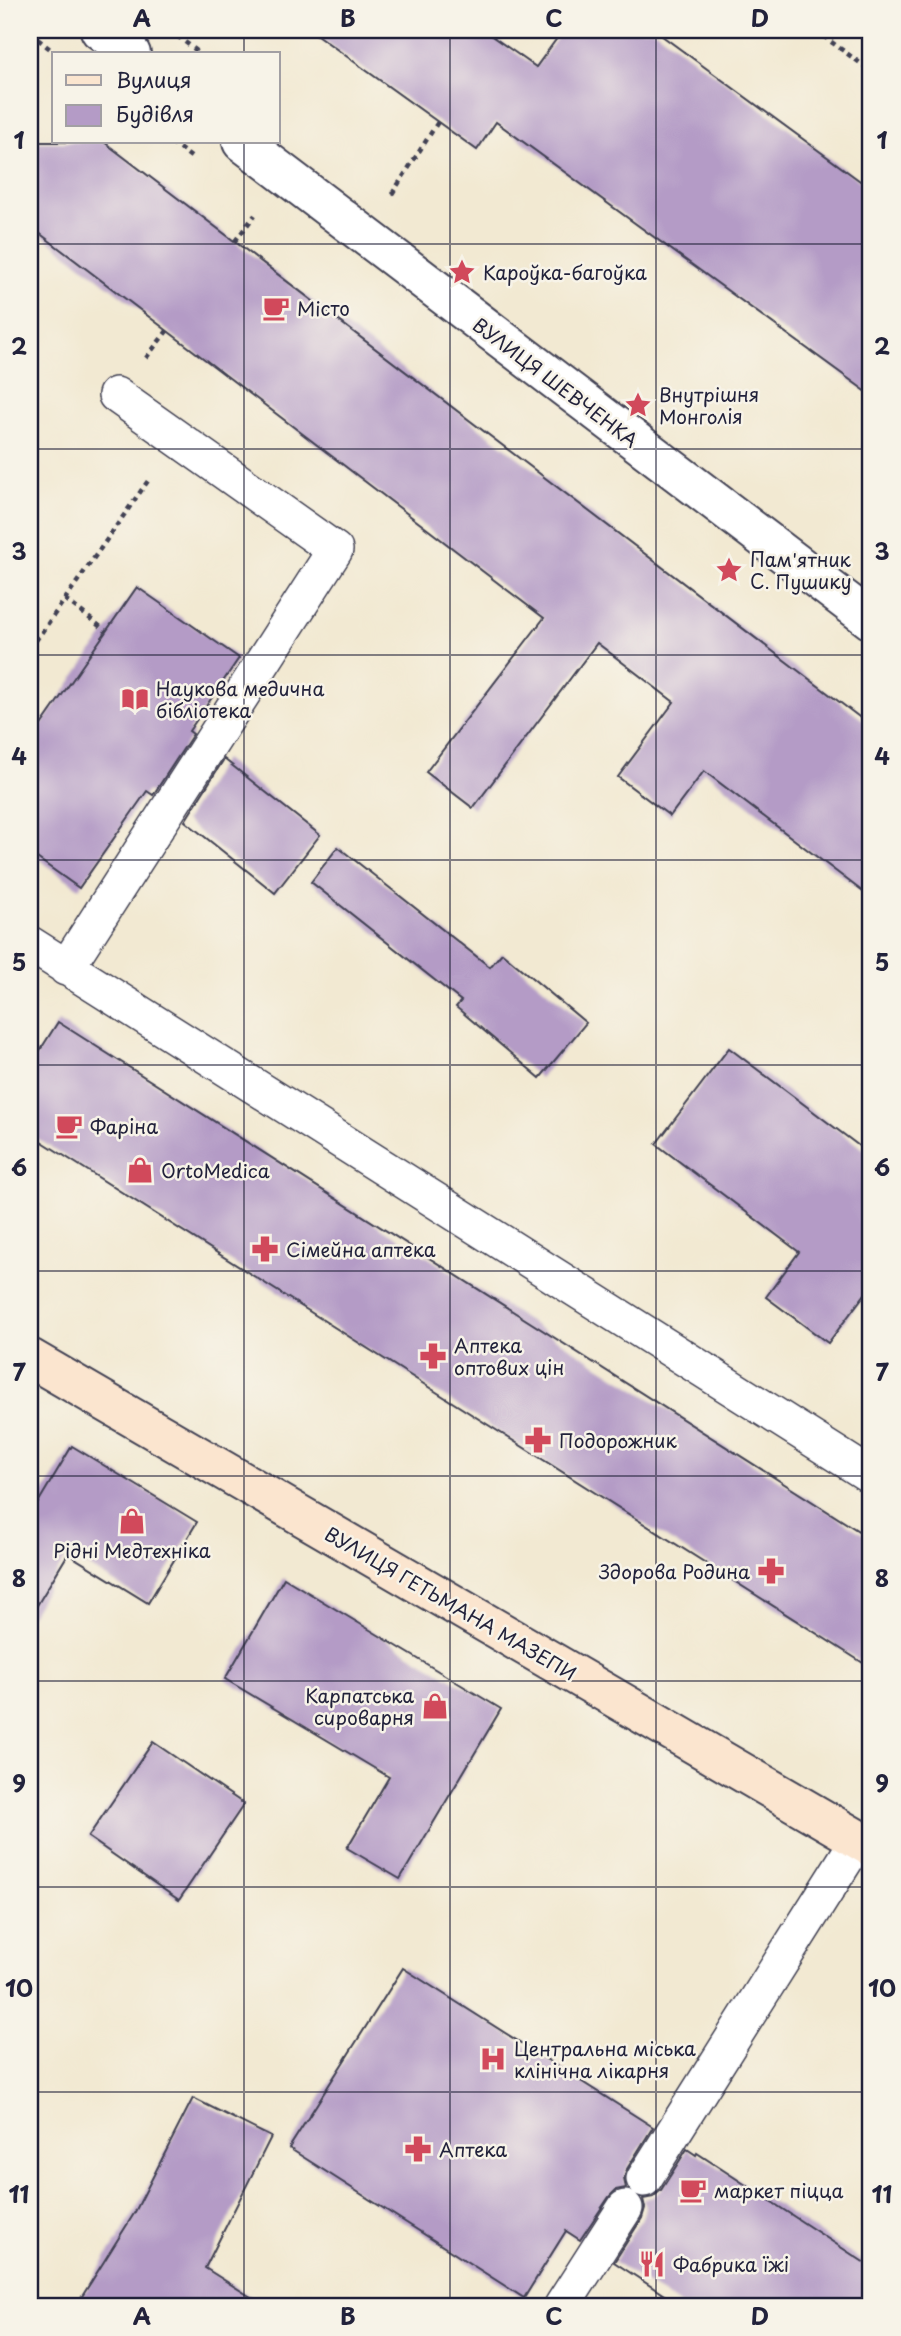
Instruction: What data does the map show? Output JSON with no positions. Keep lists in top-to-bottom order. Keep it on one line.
{"streets":{"main road":["ВУЛИЦЯ ГЕТЬМАНА МАЗЕПИ"],"street":["ВУЛИЦЯ ШЕВЧЕНКА"]},"places":{"place":["Кароўка-багоўка","Внутрішня Монголія","Пам'ятник С. Пушику"],"cafe":["Місто","Фаріна","маркет піцца"],"library":["Наукова медична бібліотека"],"shop":["OrtoMedica","Рідні Медтехніка","Карпатська сироварня"],"pharmacy":["Сімейна аптека","Аптека оптових цін","Подорожник","Здорова Родина","Аптека"],"hospital":["Центральна міська клінічна лікарня"],"restaurant":["Фабрика їжі"]},"legend":["Вулиця","Будівля"],"grid":{"columns":["A","B","C","D"],"rows":["1","2","3","4","5","6","7","8","9","10","11"]}}
